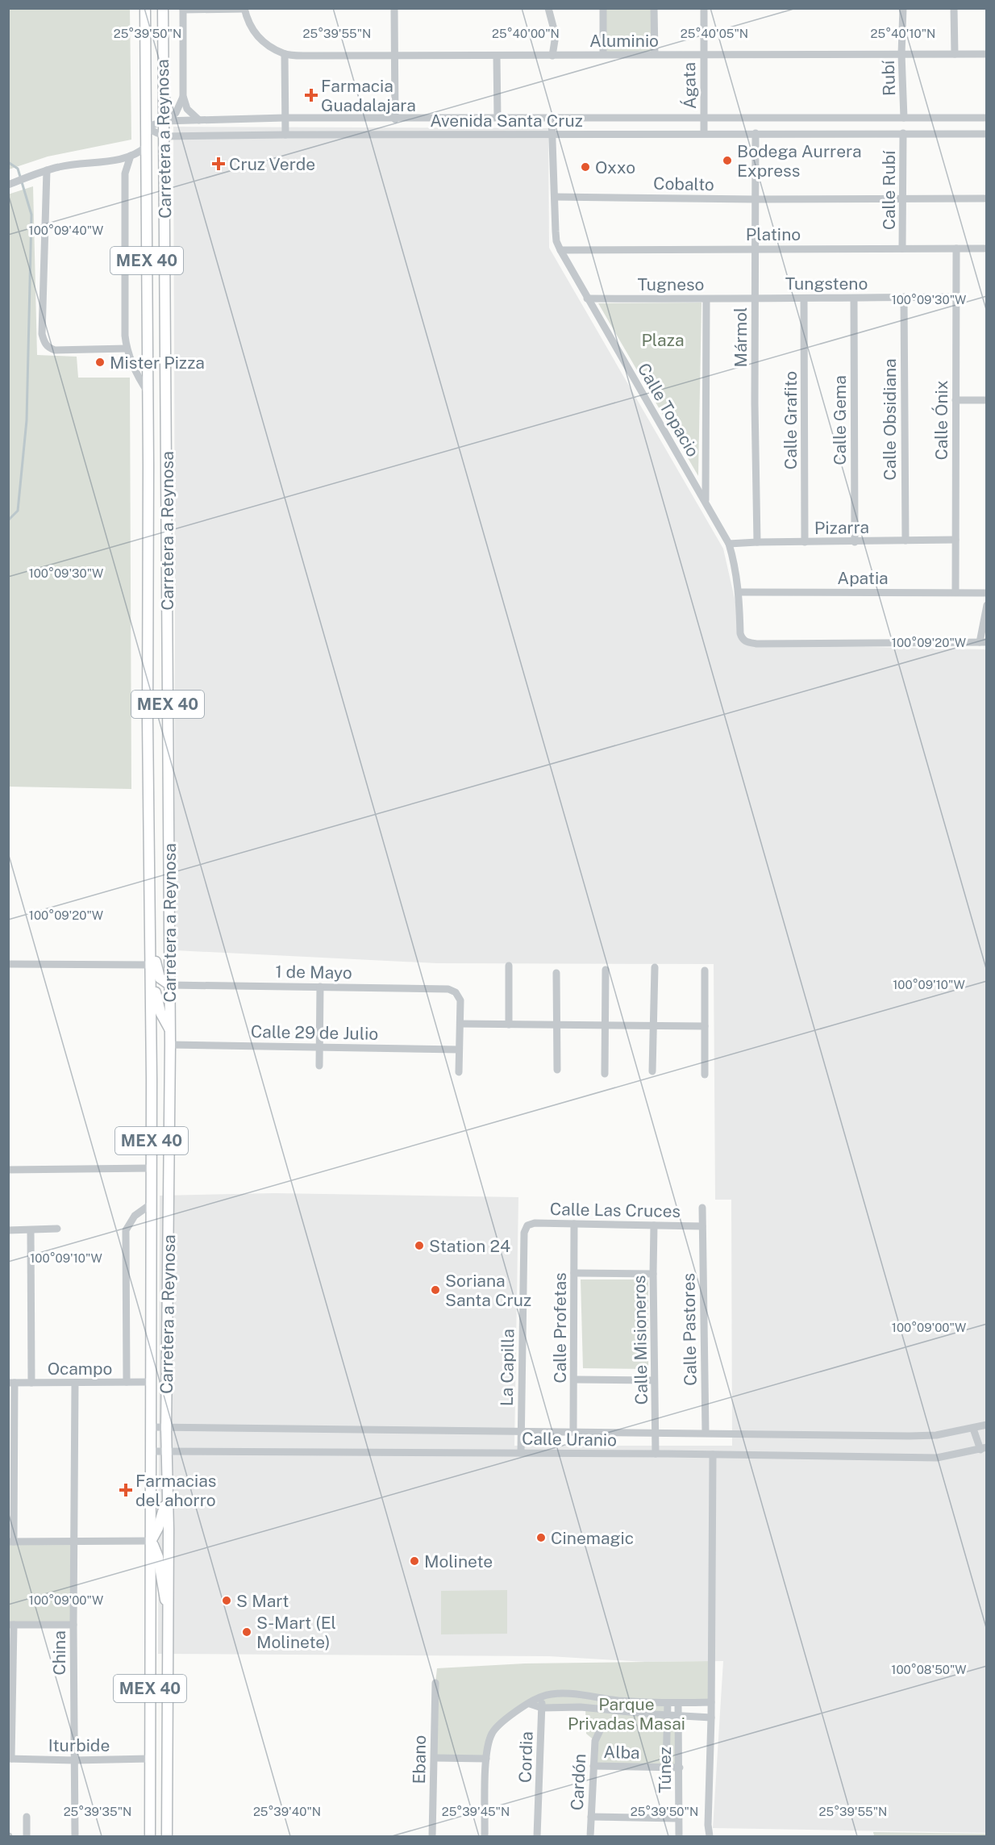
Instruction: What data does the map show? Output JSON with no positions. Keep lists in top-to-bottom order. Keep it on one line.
{"streets":{"main road":["Carretera a Reynosa","MEX 40"],"street":["Aluminio","Rubí","Ágata","Avenida Santa Cruz","Cobalto","Calle Rubí","Platino","Tungsteno","Tugneso","Mármol","Calle Topacio","Calle Obsidiana","Calle Grafito","Calle Gema","Calle Ónix","Pizarra","Apatia","1 de Mayo","Calle 29 de Julio","Calle Las Cruces","Calle Profetas","Calle Pastores","Calle Misioneros","La Capilla","Ocampo","Calle Uranio","China","Iturbide","Alba","Cordia","Ebano","Túnez","Cardón"]},"crossings":[["Aluminio","Rubí"],["Aluminio","Ágata"],["Rubí","Avenida Santa Cruz"],["Ágata","Avenida Santa Cruz"],["Avenida Santa Cruz","Carretera a Reynosa"],["Avenida Santa Cruz","Calle Rubí"],["Avenida Santa Cruz","Mármol"],["Avenida Santa Cruz","Calle Topacio"],["Carretera a Reynosa","1 de Mayo"],["Carretera a Reynosa","Calle 29 de Julio"],["Carretera a Reynosa","Ocampo"],["Carretera a Reynosa","Calle Uranio"],["Carretera a Reynosa","Iturbide"],["Cobalto","Calle Rubí"],["Cobalto","Mármol"],["Cobalto","Calle Topacio"],["Calle Rubí","Platino"],["Platino","Mármol"],["Platino","Calle Topacio"],["Platino","Calle Ónix"],["Tungsteno","Tugneso"],["Tungsteno","Mármol"],["Tungsteno","Calle Obsidiana"],["Tungsteno","Calle Grafito"],["Tungsteno","Calle Gema"],["Tungsteno","Calle Ónix"],["Tugneso","Mármol"],["Tugneso","Calle Topacio"],["Mármol","Pizarra"],["Calle Topacio","Pizarra"],["Calle Topacio","Apatia"],["Calle Obsidiana","Pizarra"],["Calle Grafito","Pizarra"],["Calle Gema","Pizarra"],["Calle Ónix","Pizarra"],["Calle Ónix","Apatia"],["Calle Las Cruces","Calle Profetas"],["Calle Las Cruces","Calle Pastores"],["Calle Las Cruces","Calle Misioneros"],["Calle Las Cruces","La Capilla"],["Calle Profetas","Calle Uranio"],["Calle Pastores","Calle Uranio"],["Calle Misioneros","Calle Uranio"],["La Capilla","Calle Uranio"],["Ocampo","China"],["China","Iturbide"],["Alba","Túnez"],["Alba","Cardón"]],"parks":["Plaza","Parque Privadas Masai"],"places":{"health":["Farmacia Guadalajara","Cruz Verde","Farmacias del ahorro"],"other":["Bodega Aurrera Express","Oxxo","Mister Pizza","Station 24","Soriana Santa Cruz","Cinemagic","Molinete","S Mart","S-Mart (El Molinete)"]},"coordinates":["25°39'50\"N","25°39'55\"N","25°40'00\"N","25°40'05\"N","25°40'10\"N","100°09'40\"W","100°09'30\"W","100°09'20\"W","100°09'10\"W","100°09'00\"W","100°08'50\"W","25°39'35\"N","25°39'40\"N","25°39'45\"N"]}
